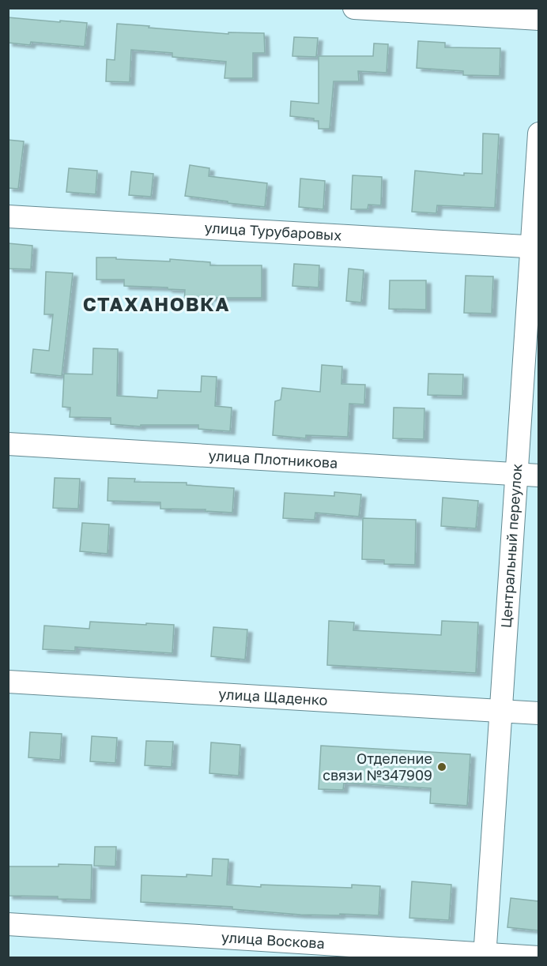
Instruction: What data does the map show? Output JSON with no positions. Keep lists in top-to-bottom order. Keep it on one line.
{"streets":{"street":["улица Турубаровых","улица Плотникова","Центральный переулок","улица Щаденко","улица Воскова"]},"crossings":[["улица Турубаровых","Центральный переулок"],["улица Плотникова","Центральный переулок"],["Центральный переулок","улица Щаденко"],["Центральный переулок","улица Воскова"]],"districts":["СТАХАНОВКА"],"places":["Отделение связи №347909"]}
